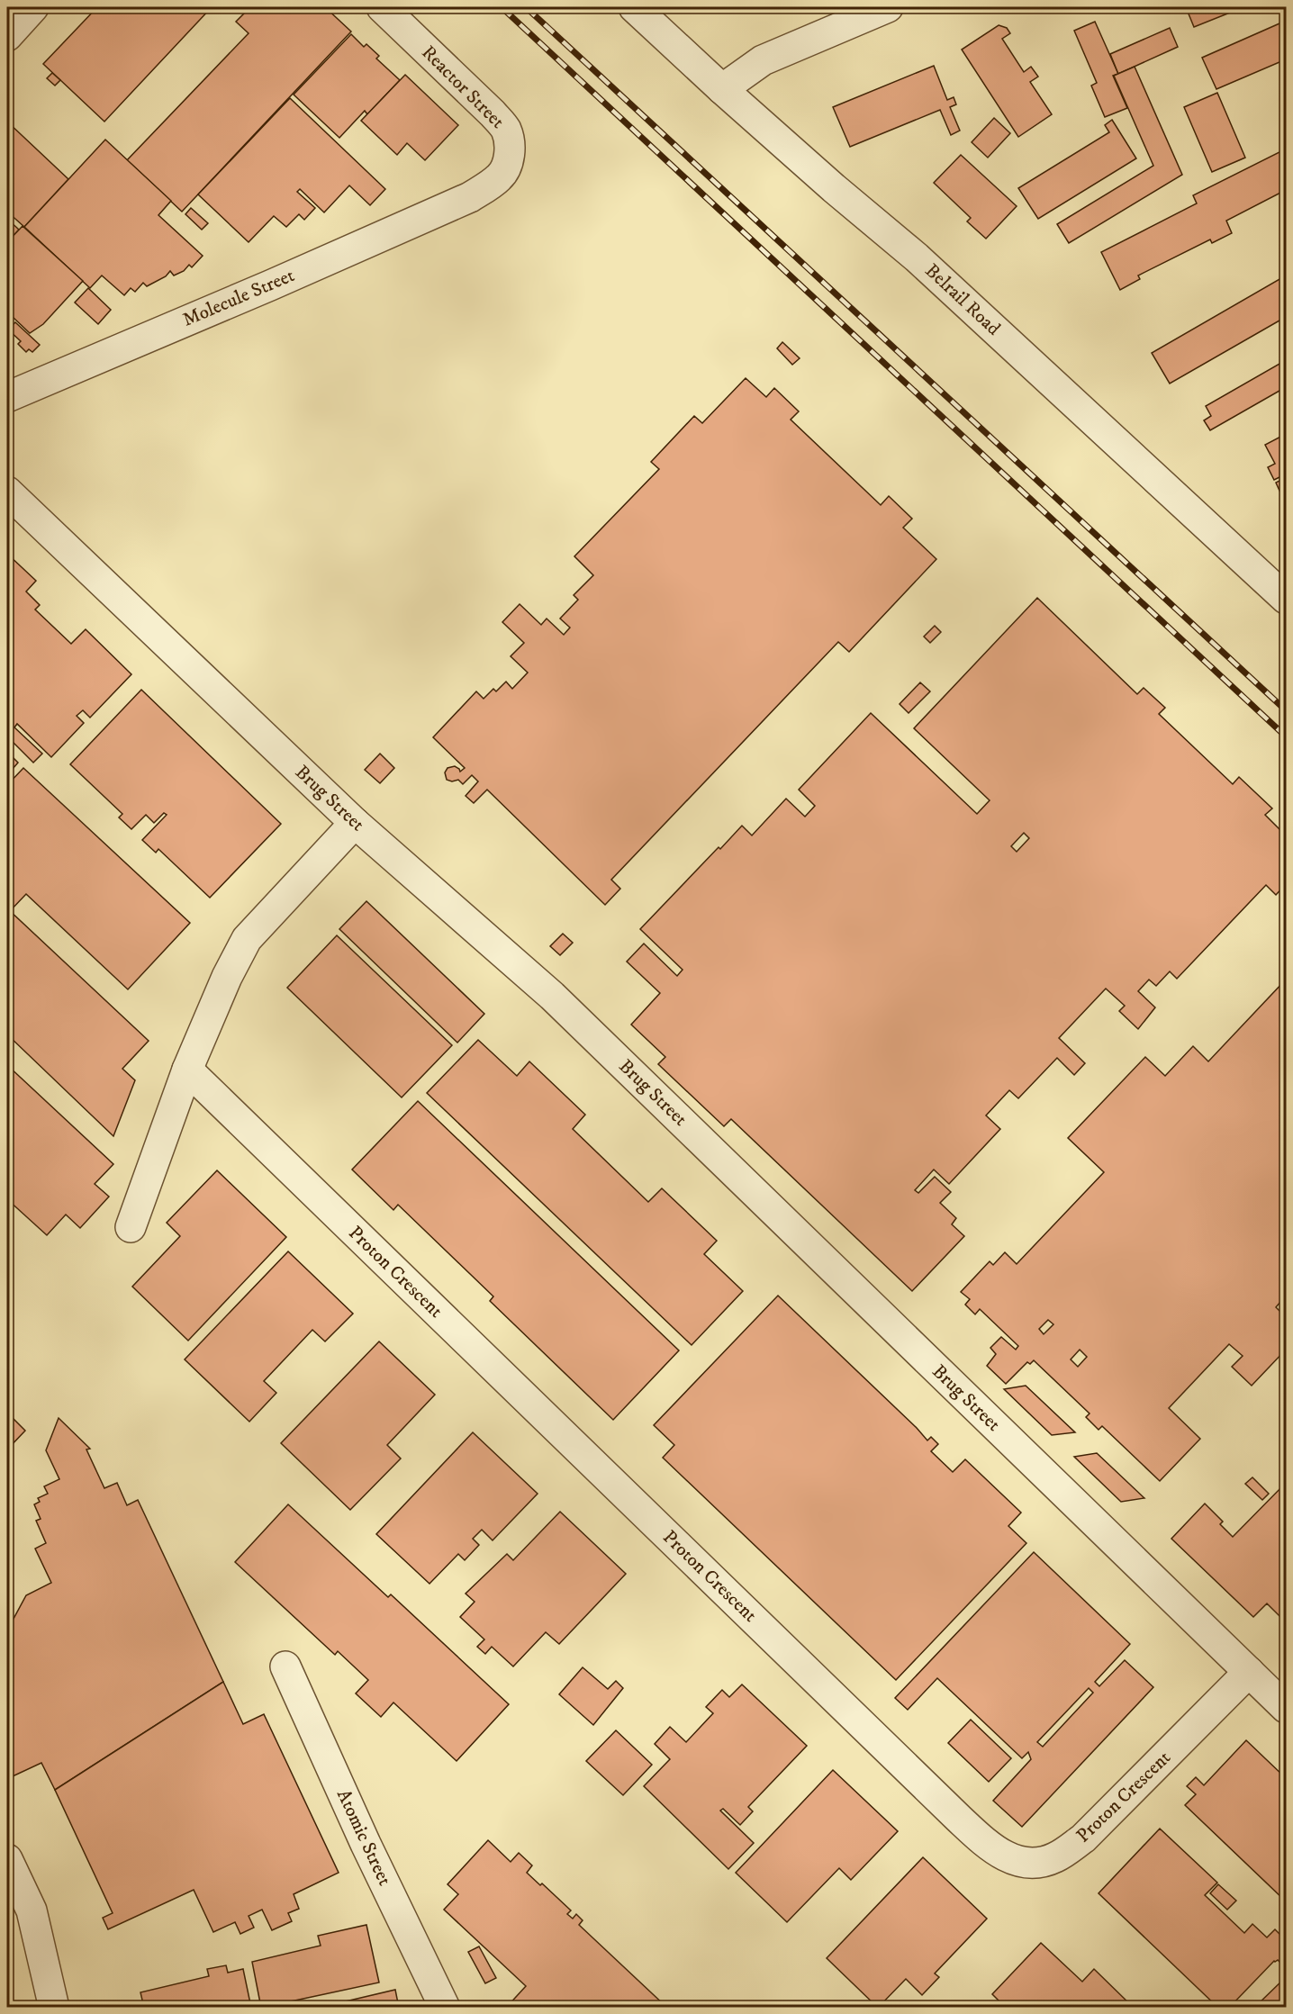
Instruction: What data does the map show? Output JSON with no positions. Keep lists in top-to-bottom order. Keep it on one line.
{"streets":{"street":["Reactor Street","Molecule Street","Belrail Road","Brug Street","Proton Crescent","Atomic Street"]},"crossings":[["Reactor Street","Molecule Street"],["Brug Street","Proton Crescent"]]}
